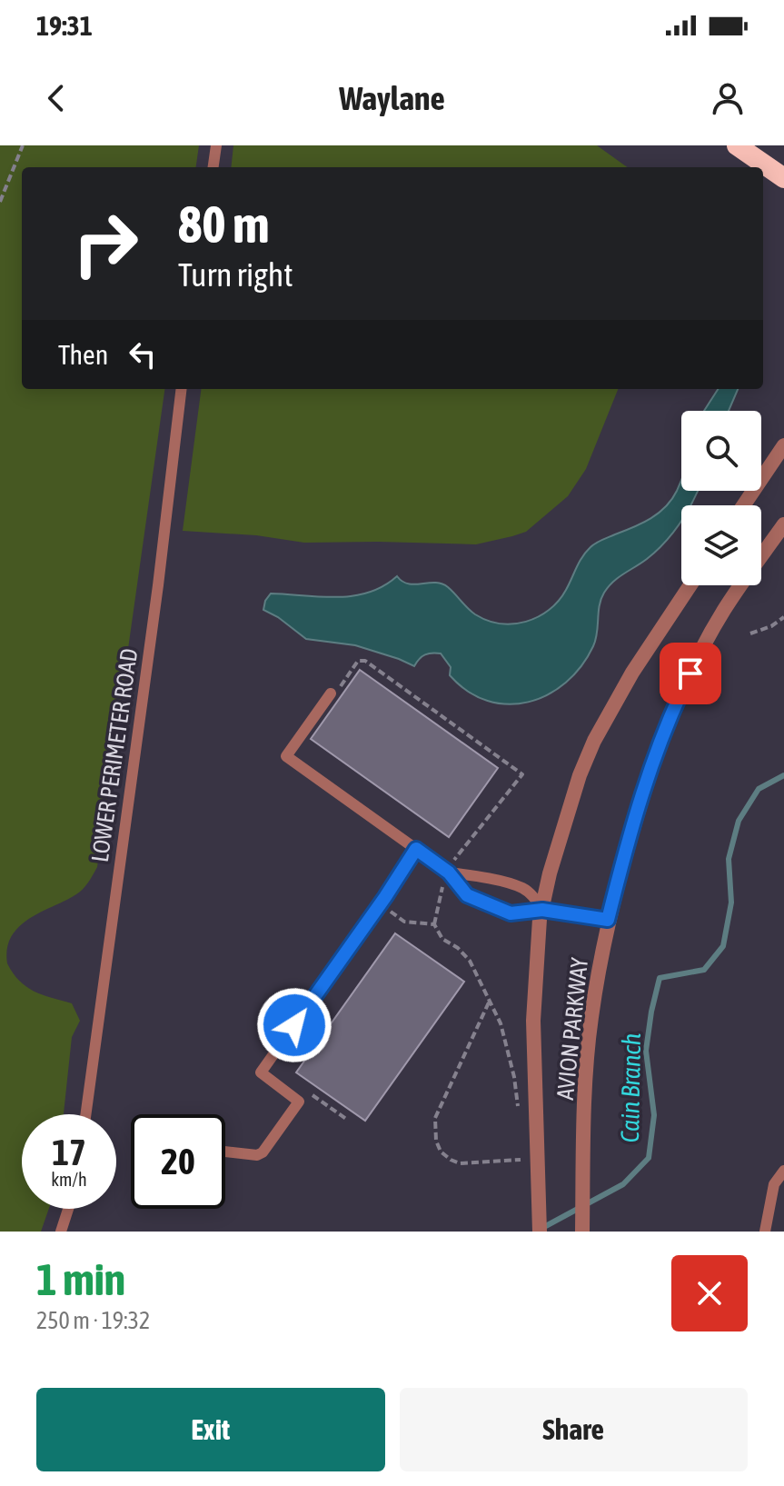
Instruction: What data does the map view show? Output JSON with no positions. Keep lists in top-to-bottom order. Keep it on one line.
{"streets":{"street":["AVION PARKWAY"],"lane":["LOWER PERIMETER ROAD"]},"water":["Cain Branch"],"page":{"status":"19:31","header":"Waylane","turn":["80 m","Turn right"],"then":"Then","speed":"17 km/h","limit":"20","heading":["1 min","250 m · 19:32"],"buttons":["Exit","Share"]}}
